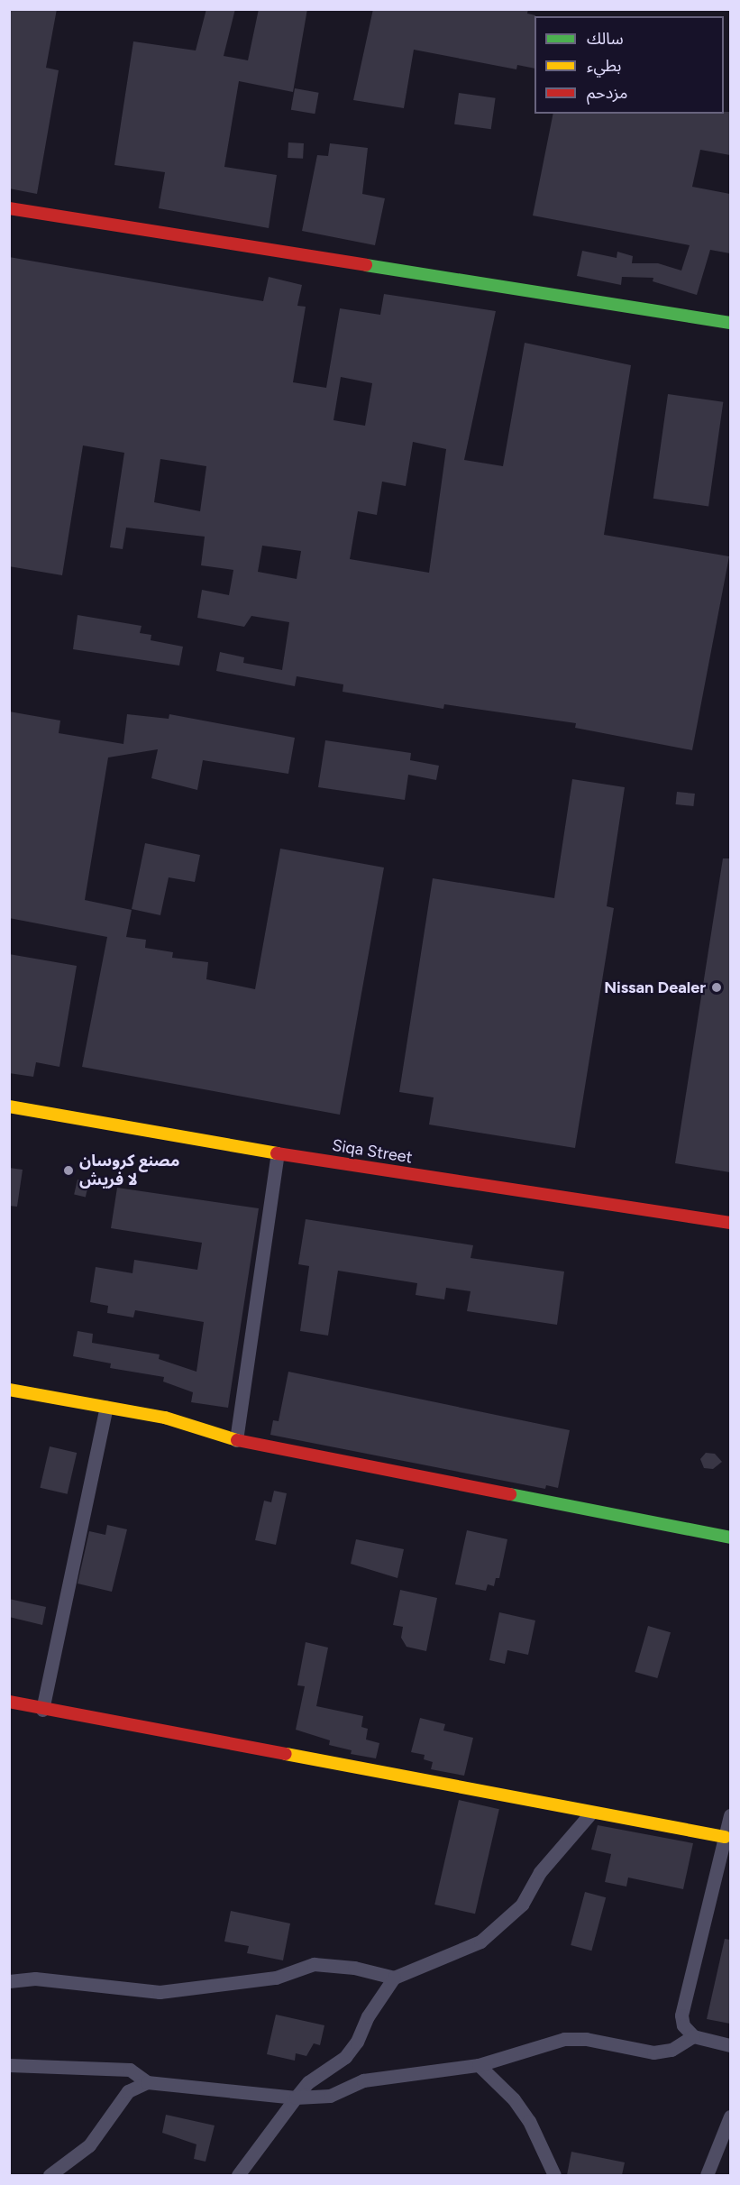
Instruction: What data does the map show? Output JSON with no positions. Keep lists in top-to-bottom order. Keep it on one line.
{"streets":{"street":["Siqa Street"]},"places":["Nissan Dealer","مصنع كروسان لا فريش"],"legend":["سالك","بطيء","مزدحم"]}
